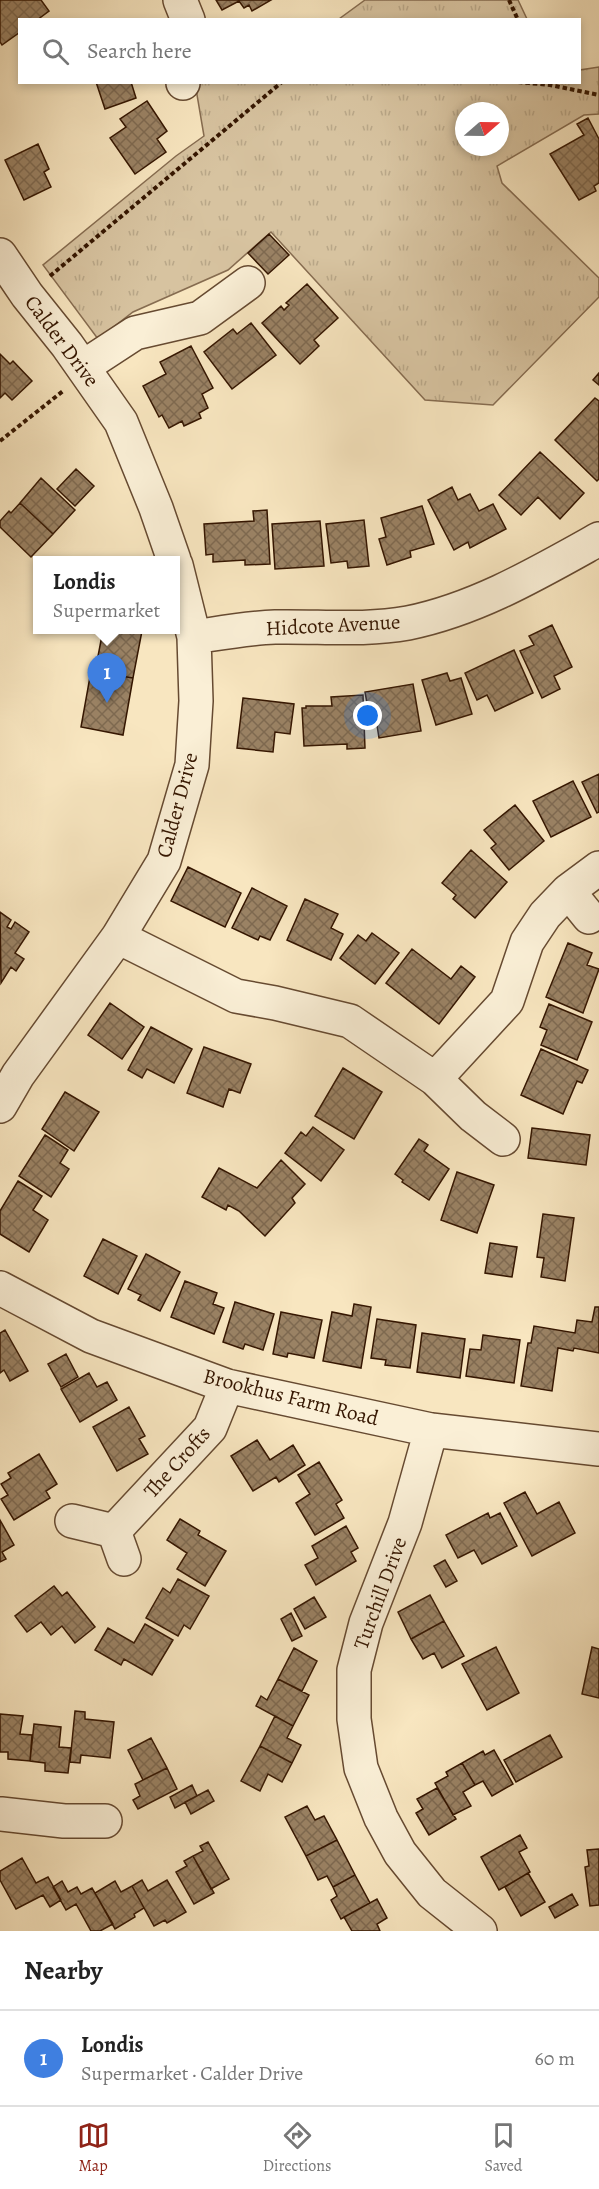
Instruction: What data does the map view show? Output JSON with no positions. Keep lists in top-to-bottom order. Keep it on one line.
{"streets":{"street":["Calder Drive","Hidcote Avenue","Brookhus Farm Road","The Crofts","Turchill Drive"]},"crossings":[["Calder Drive","Hidcote Avenue"],["Brookhus Farm Road","The Crofts"],["Brookhus Farm Road","Turchill Drive"]],"north":"right","page":{"search":"Search here","popup":["Londis","Supermarket"],"pins":"1","heading":"Nearby","list":[{"mark":"1","name":"Londis","note":"Supermarket · Calder Drive","value":"60 m"}],"nav":["Map","Directions","Saved"]}}
